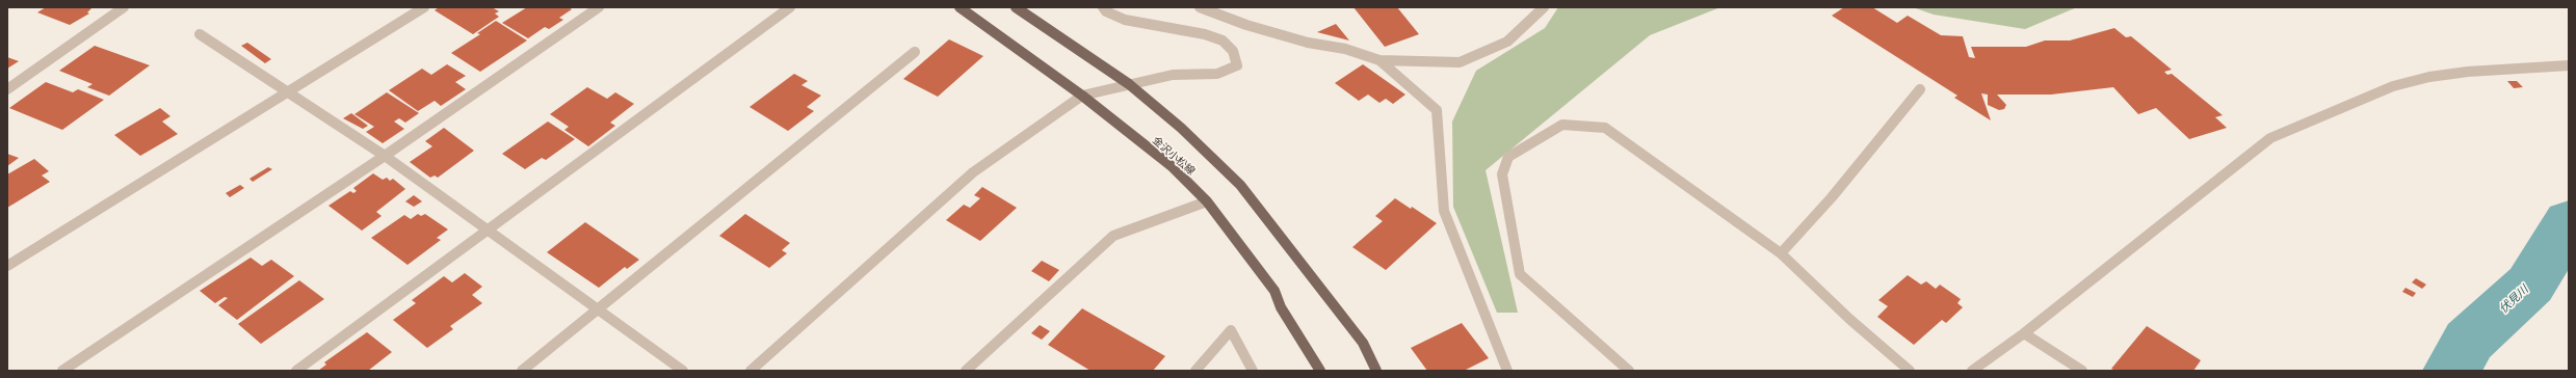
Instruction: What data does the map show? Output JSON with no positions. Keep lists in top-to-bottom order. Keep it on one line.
{"streets":{"main road":["金沢小松線"]},"water":["伏見川"]}
